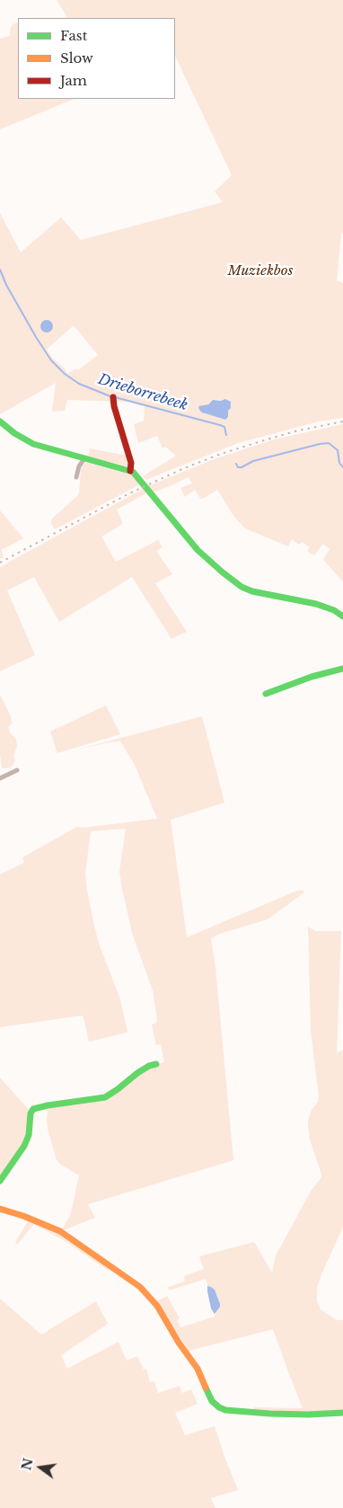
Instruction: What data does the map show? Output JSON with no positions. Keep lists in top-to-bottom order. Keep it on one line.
{"water":["Drieborrebeek"],"parks":["Muziekbos"],"legend":["Fast","Slow","Jam"],"north":"left"}
